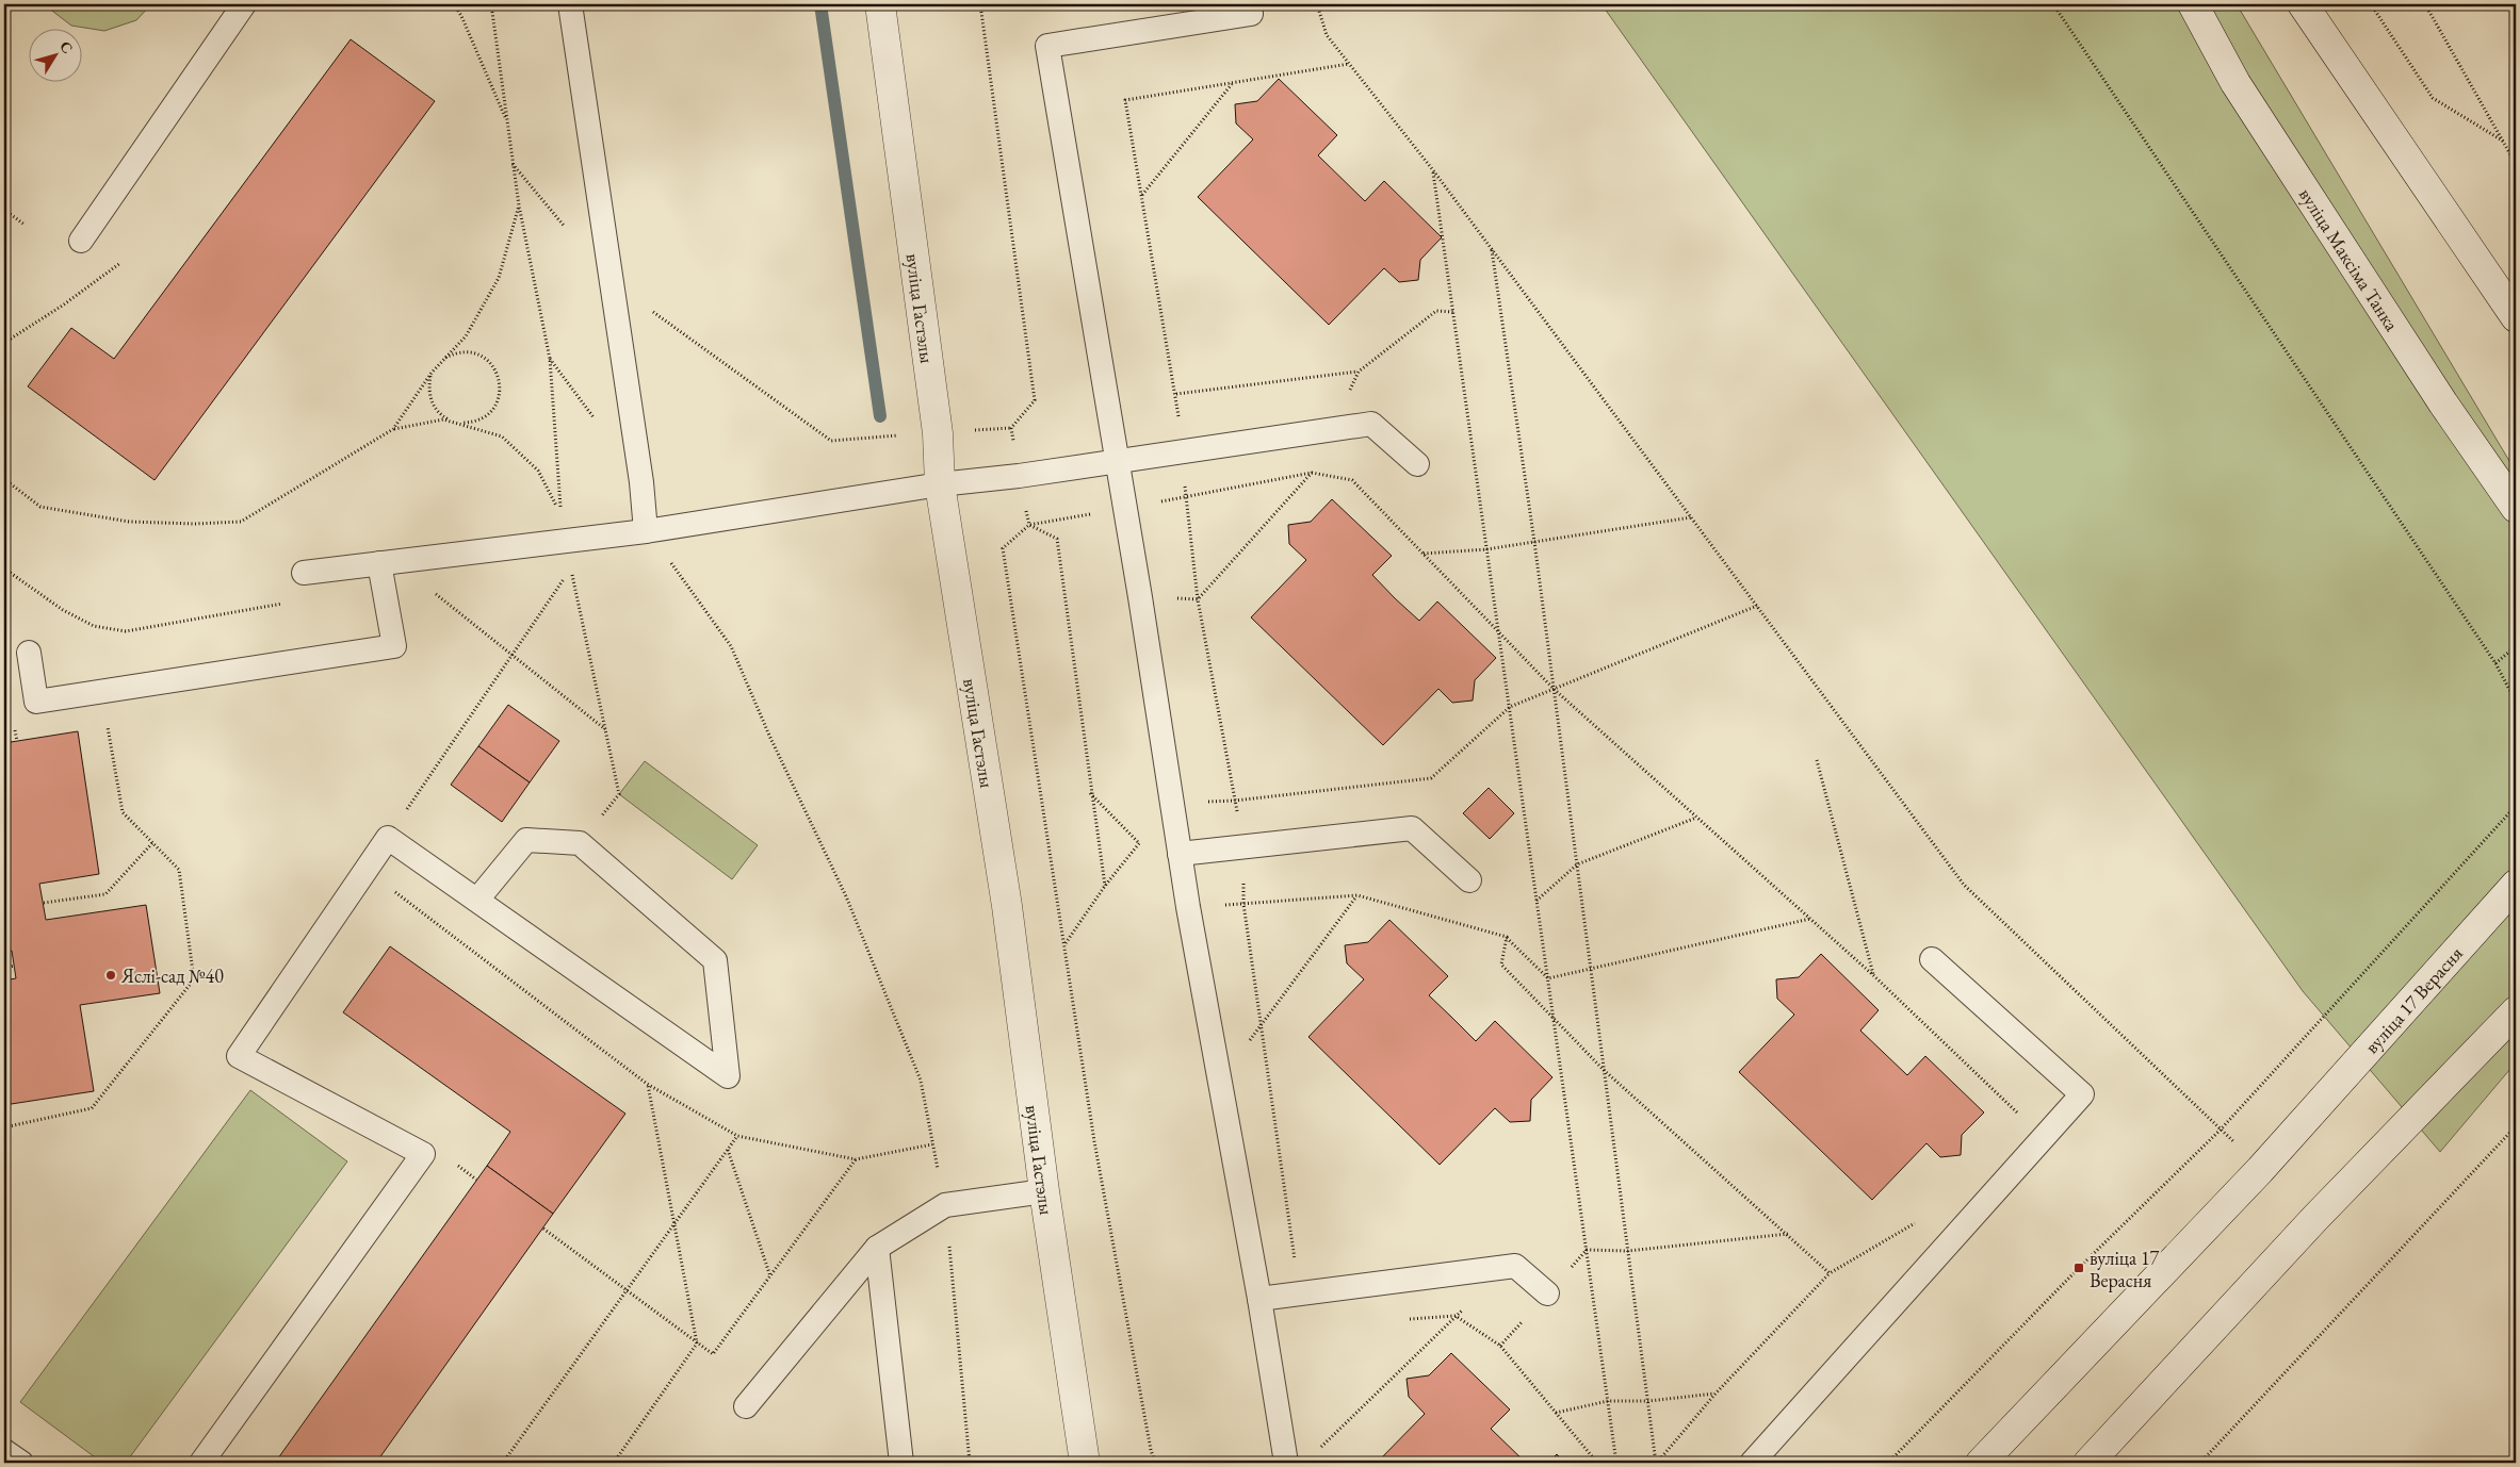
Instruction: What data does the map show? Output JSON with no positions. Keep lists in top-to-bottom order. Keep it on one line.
{"streets":{"main road":["вуліца Максіма Танка","вуліца Гастэлы","вуліца 17 Верасня"]},"places":{"other":["Яслі-сад №40"],"transit":["вуліца 17 Верасня"]},"north":"top right"}
